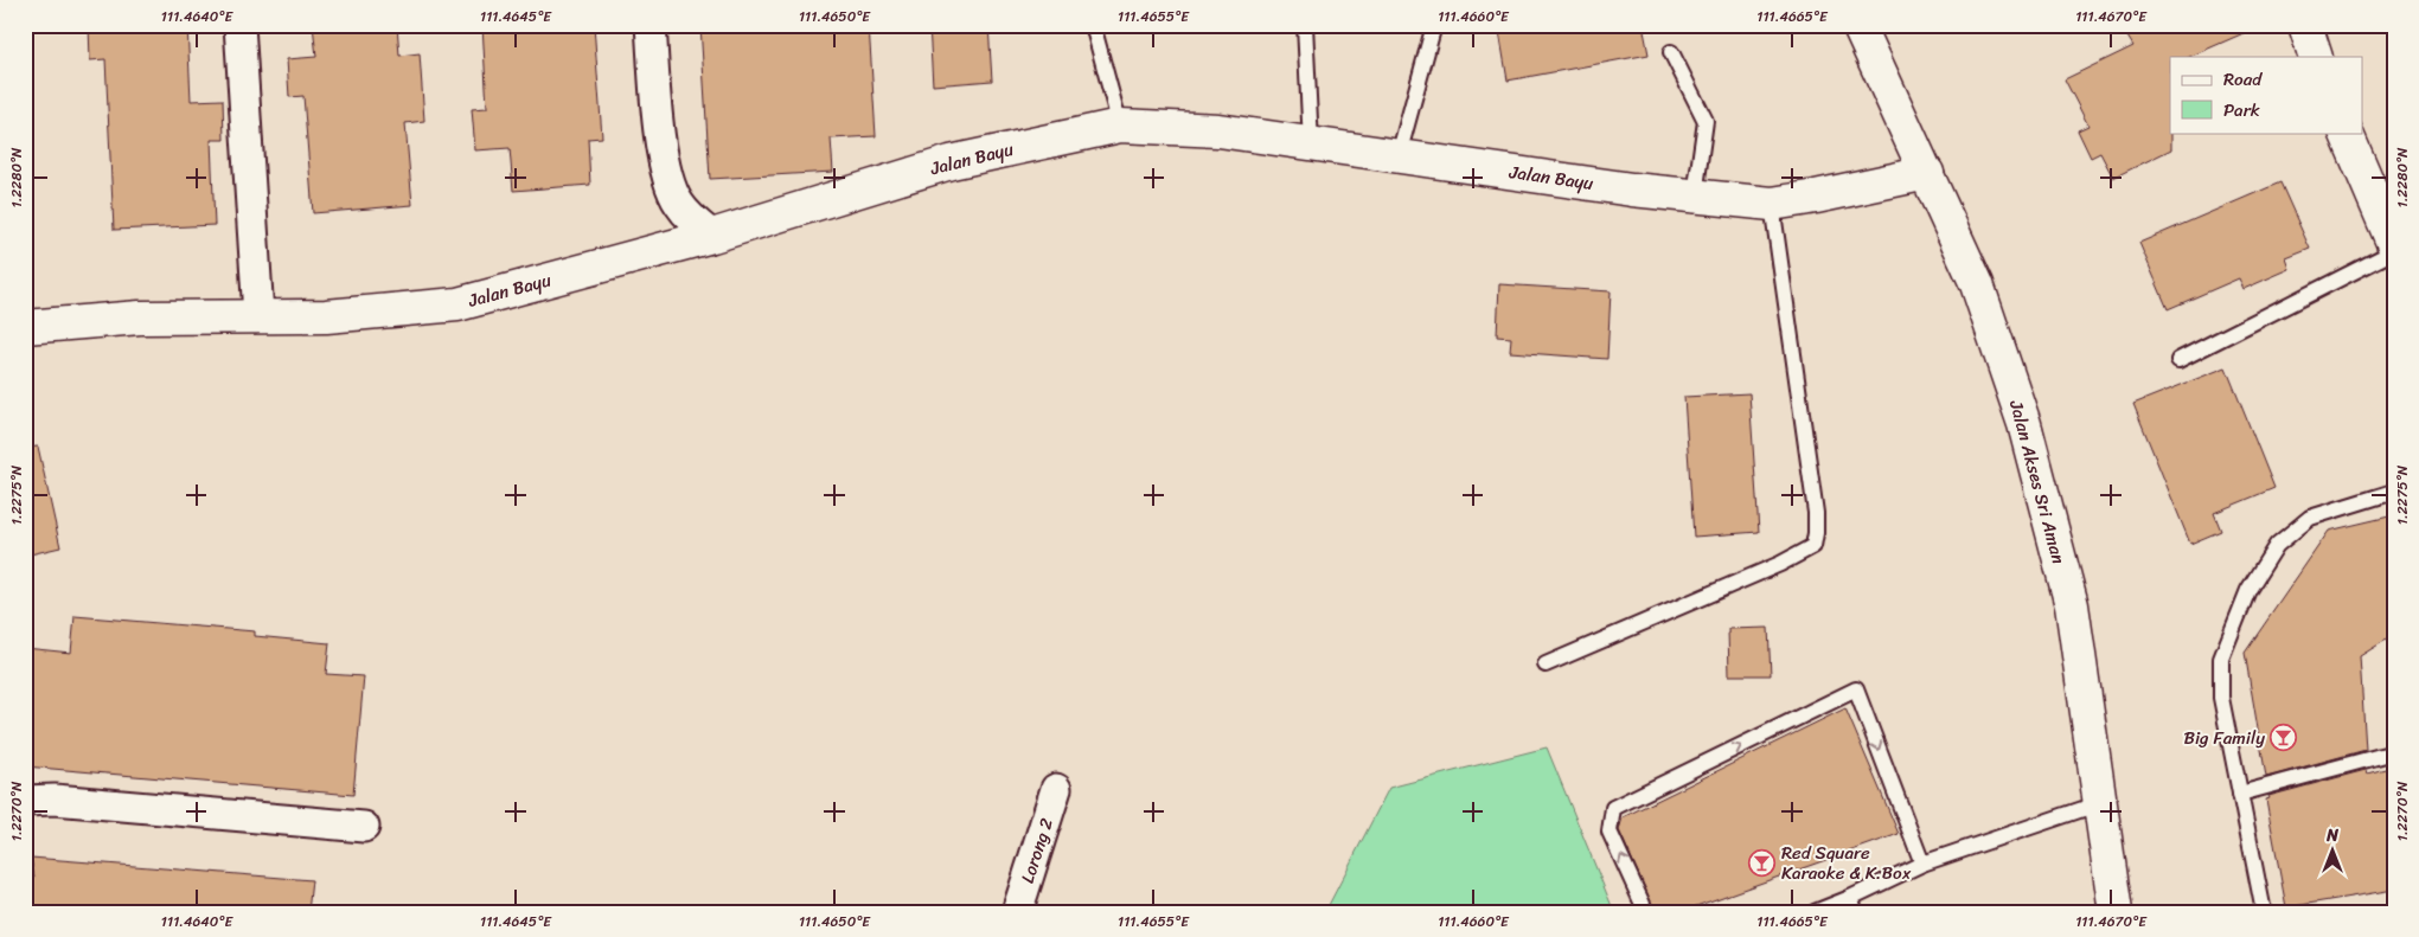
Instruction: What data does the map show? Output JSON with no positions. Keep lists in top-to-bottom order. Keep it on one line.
{"streets":{"street":["Jalan Bayu","Jalan Akses Sri Aman","Lorong 2"]},"crossings":[["Jalan Bayu","Jalan Akses Sri Aman"]],"places":{"bar":["Big Family","Red Square Karaoke & K.Box"]},"legend":["Road","Park"],"north":"top","coordinates":["111.4640°E","111.4645°E","111.4650°E","111.4655°E","111.4660°E","111.4665°E","111.4670°E","1.2280°N","1.2275°N","1.2270°N"]}
